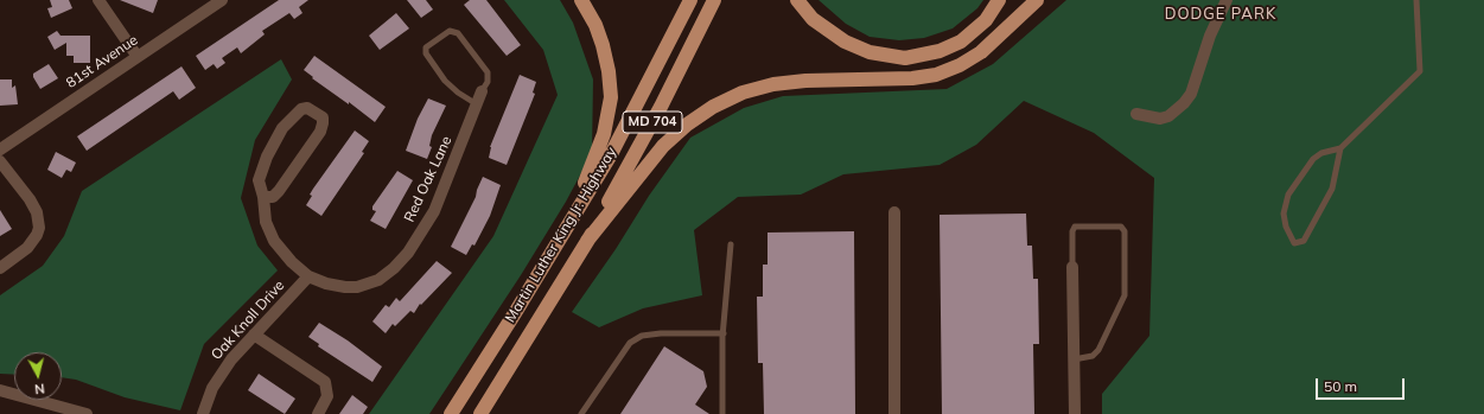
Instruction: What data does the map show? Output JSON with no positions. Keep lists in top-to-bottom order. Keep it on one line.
{"streets":{"main road":["MD 704","Martin Luther King Jr. Highway"],"street":["81st Avenue","Red Oak Lane","Oak Knoll Drive"]},"crossings":[["Red Oak Lane","Oak Knoll Drive"]],"districts":["DODGE PARK"],"scale_bar":"50 m","north":"bottom"}
